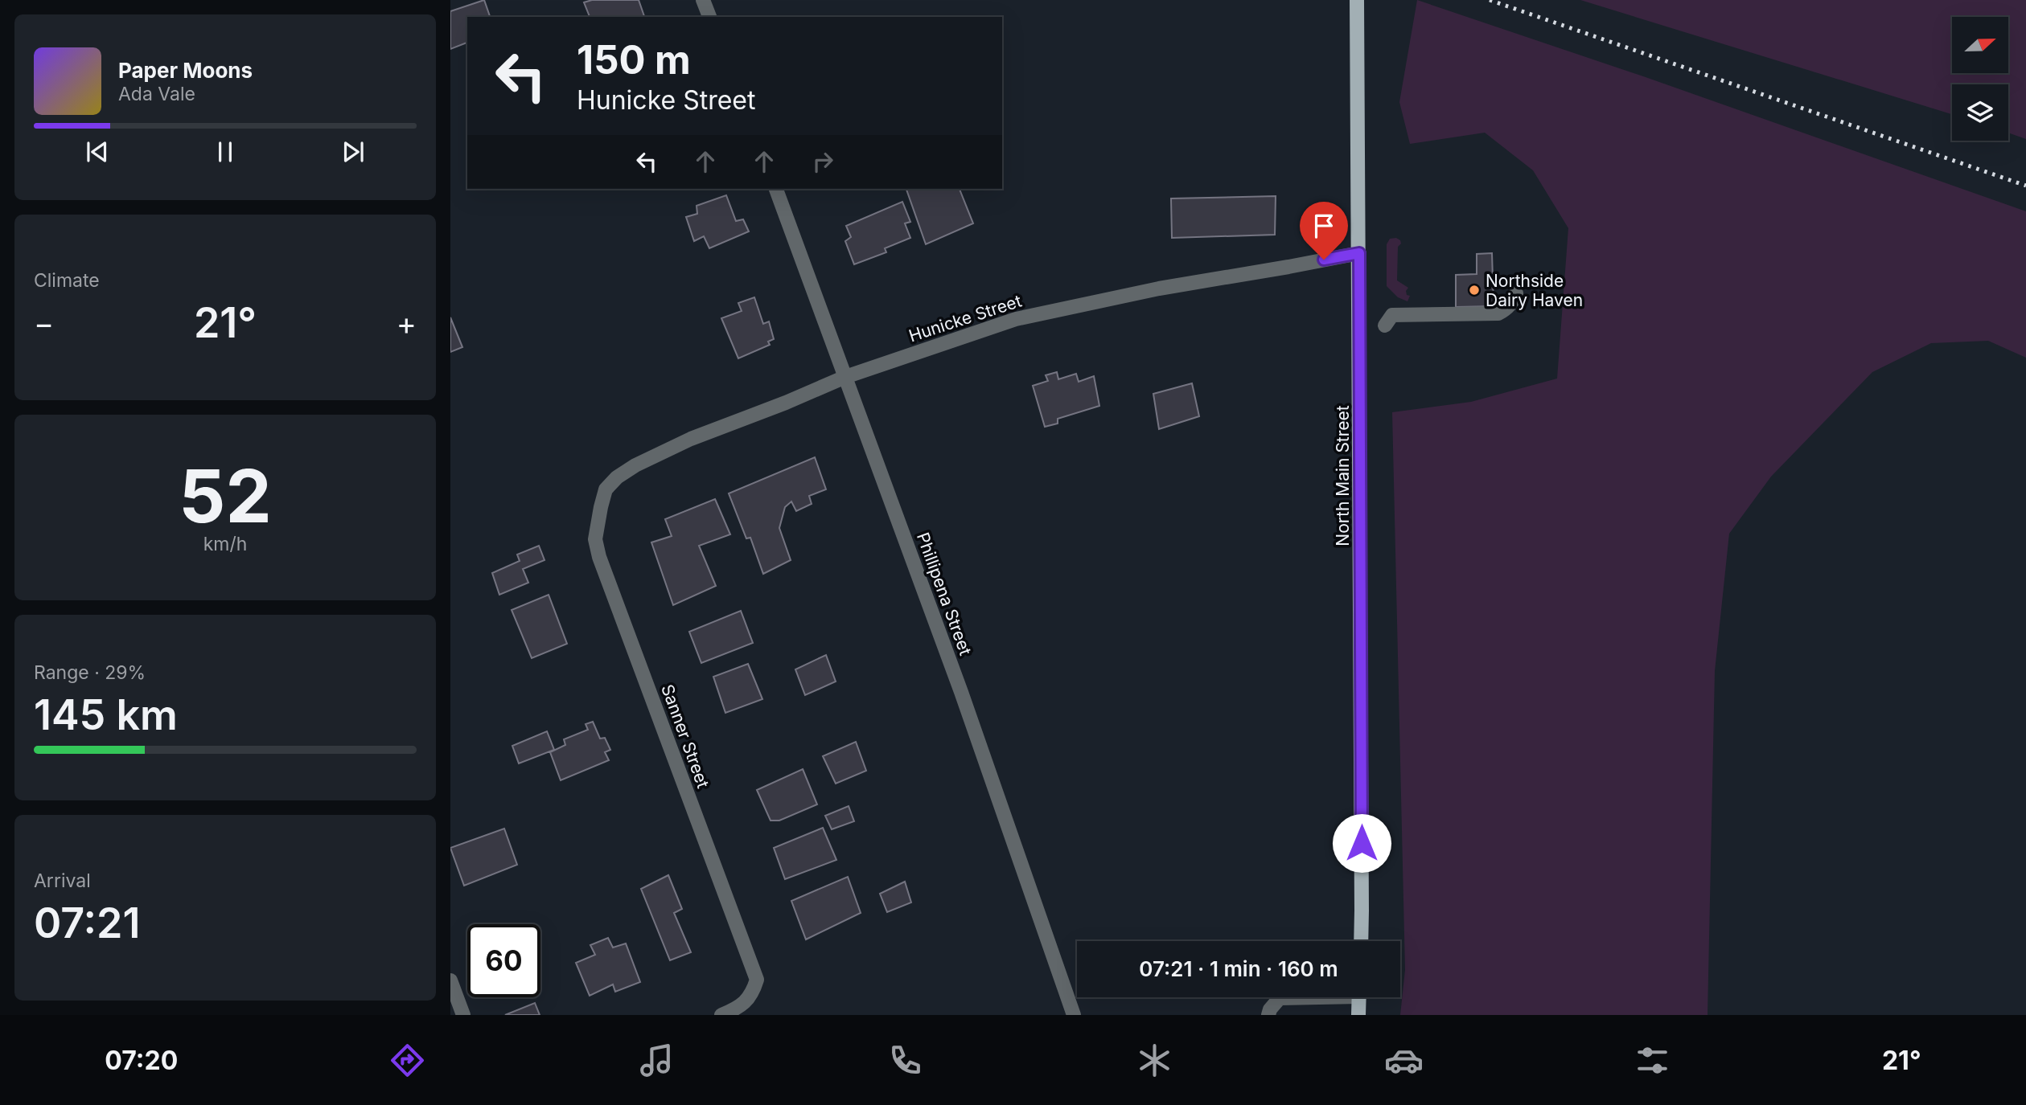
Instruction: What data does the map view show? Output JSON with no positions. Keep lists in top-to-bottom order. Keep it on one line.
{"streets":{"main road":["North Main Street"],"street":["Hunicke Street","Phillipena Street","Sanner Street"]},"crossings":[["Hunicke Street","North Main Street"],["Hunicke Street","Phillipena Street"],["Hunicke Street","Sanner Street"]],"places":["Northside Dairy Haven"],"north":"right","page":{"turn":["150 m","Hunicke Street"],"song":["Paper Moons","Ada Vale"],"tile":["Climate",["52","km/h"],["Range · 29%","145 km"],["Arrival","07:21"]],"heat":["−","21°","+"],"limit":"60","trip":"07:21 · 1 min · 160 m","tabs":["07:20","21°"]}}
